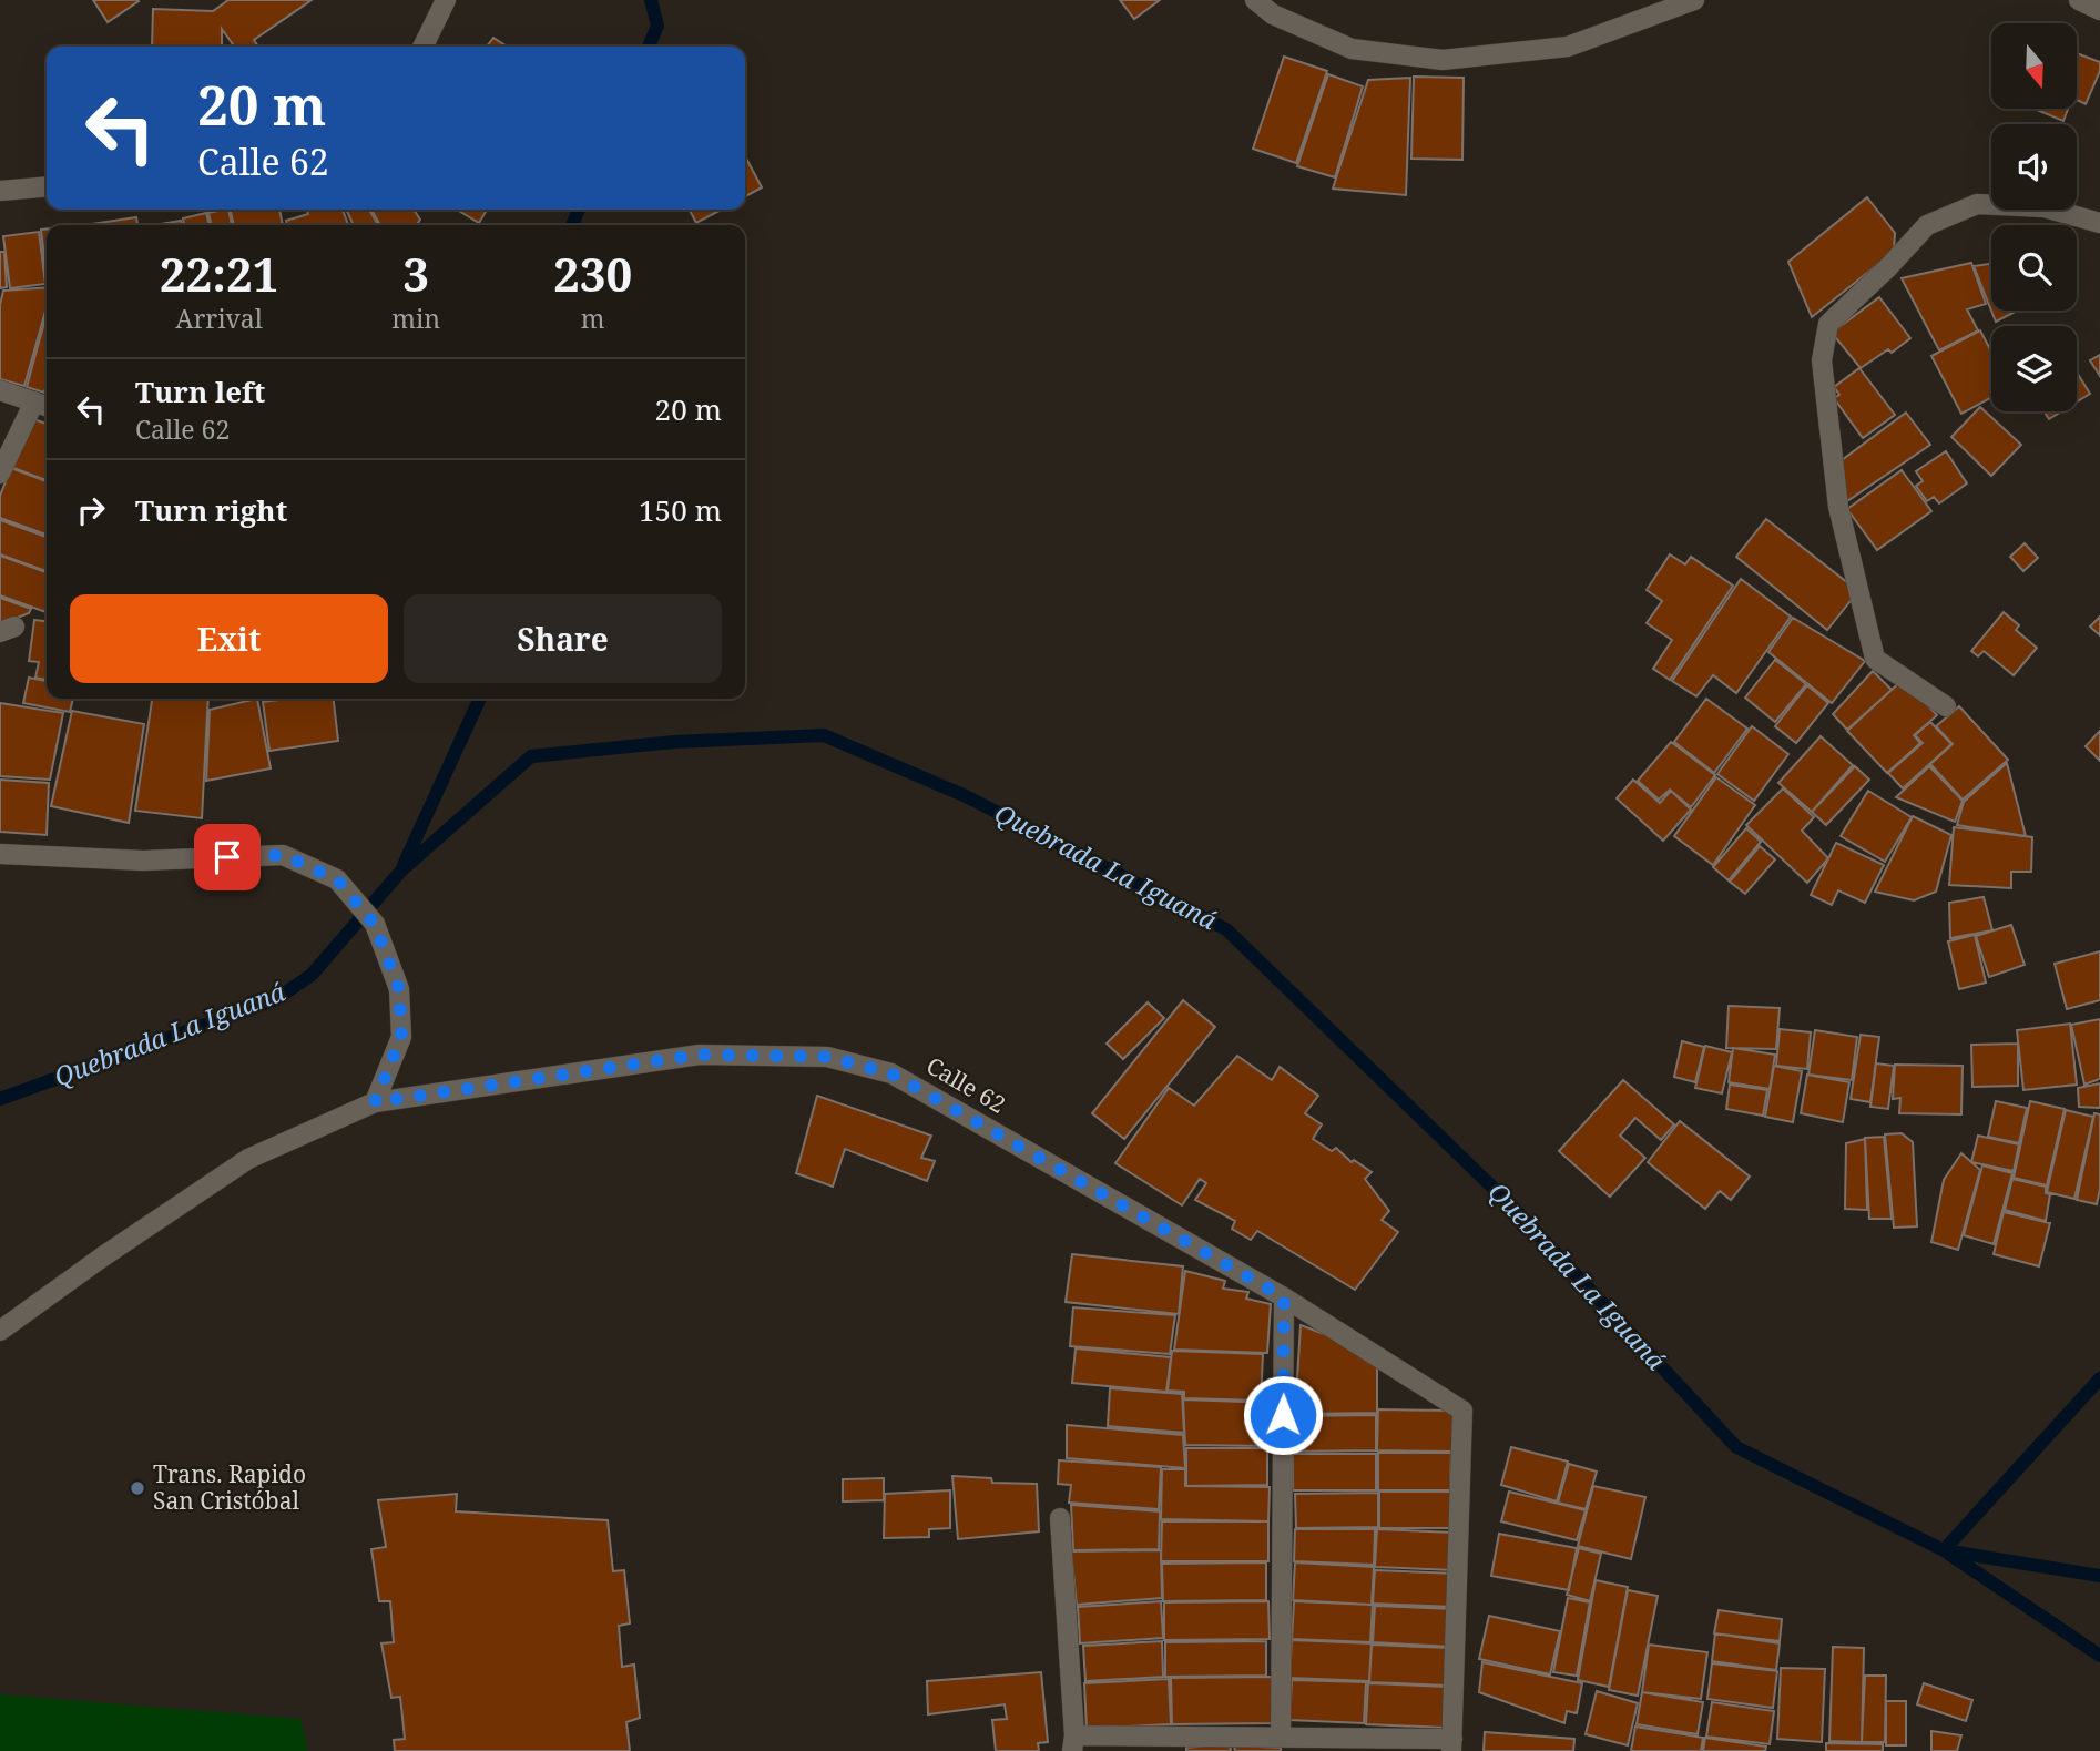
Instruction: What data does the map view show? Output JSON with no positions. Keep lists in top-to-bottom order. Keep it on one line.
{"streets":{"street":["Calle 62"]},"water":["Quebrada La Iguaná"],"places":["Trans. Rapido San Cristóbal"],"north":"bottom","page":{"turn":["20 m","Calle 62"],"eta":["22:21","Arrival","3","min","230","m"],"list":[{"name":"Turn left","note":"Calle 62","value":"20 m"},{"name":"Turn right","value":"150 m"}],"buttons":["Exit","Share"]}}
